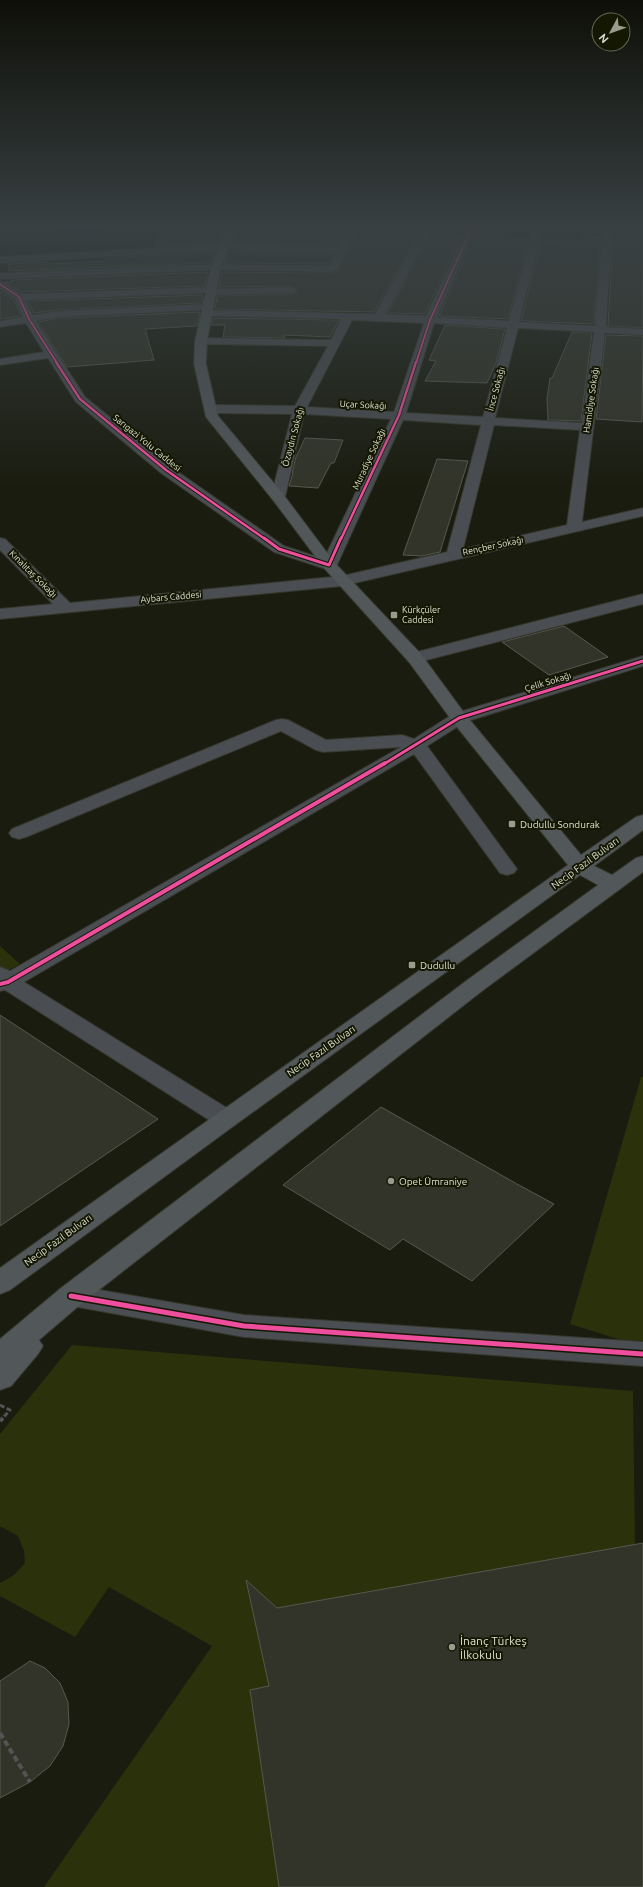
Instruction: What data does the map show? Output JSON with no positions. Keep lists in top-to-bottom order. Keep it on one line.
{"streets":{"main road":["Necip Fazıl Bulvarı"],"street":["İnce Sokağı","Hamidiye Sokağı","Uçar Sokağı","Özaydın Sokağı","Sarıgazi Yolu Caddesi","Muradiye Sokağı","Rençber Sokağı","Kınalıtaş Sokağı","Aybars Caddesi","Çelik Sokağı"]},"crossings":[["İnce Sokağı","Uçar Sokağı"],["İnce Sokağı","Rençber Sokağı"],["Hamidiye Sokağı","Uçar Sokağı"],["Hamidiye Sokağı","Rençber Sokağı"],["Uçar Sokağı","Özaydın Sokağı"],["Uçar Sokağı","Muradiye Sokağı"],["Sarıgazi Yolu Caddesi","Muradiye Sokağı"],["Rençber Sokağı","Aybars Caddesi"],["Kınalıtaş Sokağı","Aybars Caddesi"]],"places":{"transit":["Kürkçüler Caddesi","Dudullu Sondurak","Dudullu"],"other":["Opet Ümraniye","İnanç Türkeş İlkokulu"]},"north":"bottom left"}
